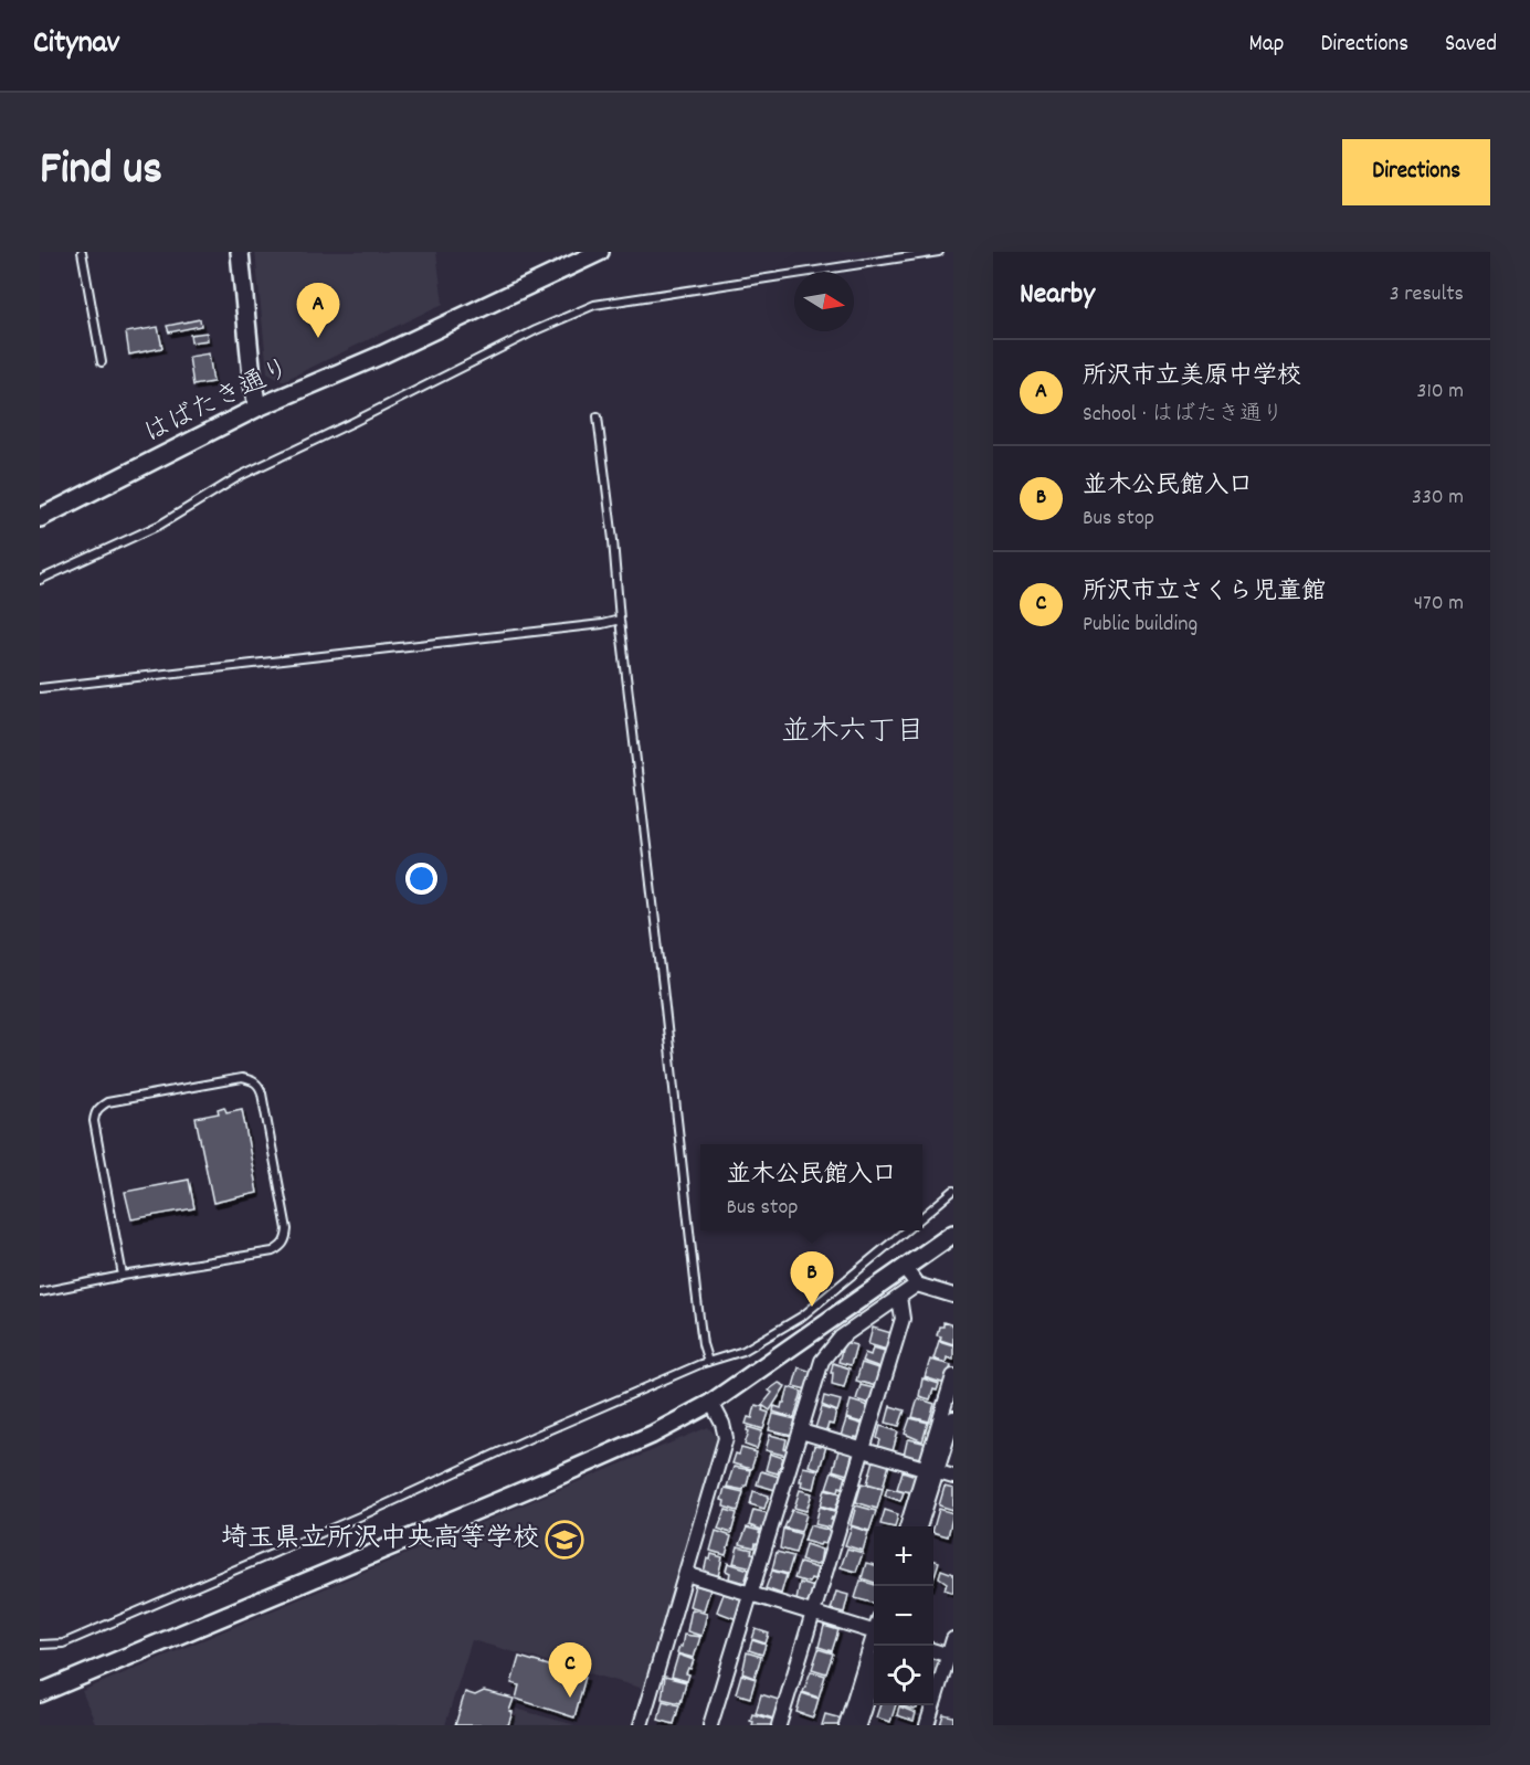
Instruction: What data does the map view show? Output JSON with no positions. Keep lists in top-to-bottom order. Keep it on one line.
{"streets":{"street":["はばたき通り"]},"districts":["並木六丁目"],"places":{"school or university":["埼玉県立所沢中央高等学校"]},"north":"right","page":{"header":"Citynav","nav":["Map","Directions","Saved"],"title":"Find us","buttons":"Directions","heading":["Nearby","3 results"],"pins":["A","B","C"],"list":[{"mark":"A","name":"所沢市立美原中学校","note":"School · はばたき通り","value":"310 m"},{"mark":"B","name":"並木公民館入口","note":"Bus stop","value":"330 m"},{"mark":"C","name":"所沢市立さくら児童館","note":"Public building","value":"470 m"}],"popup":["並木公民館入口","Bus stop"],"map_buttons":["+","−"]}}
